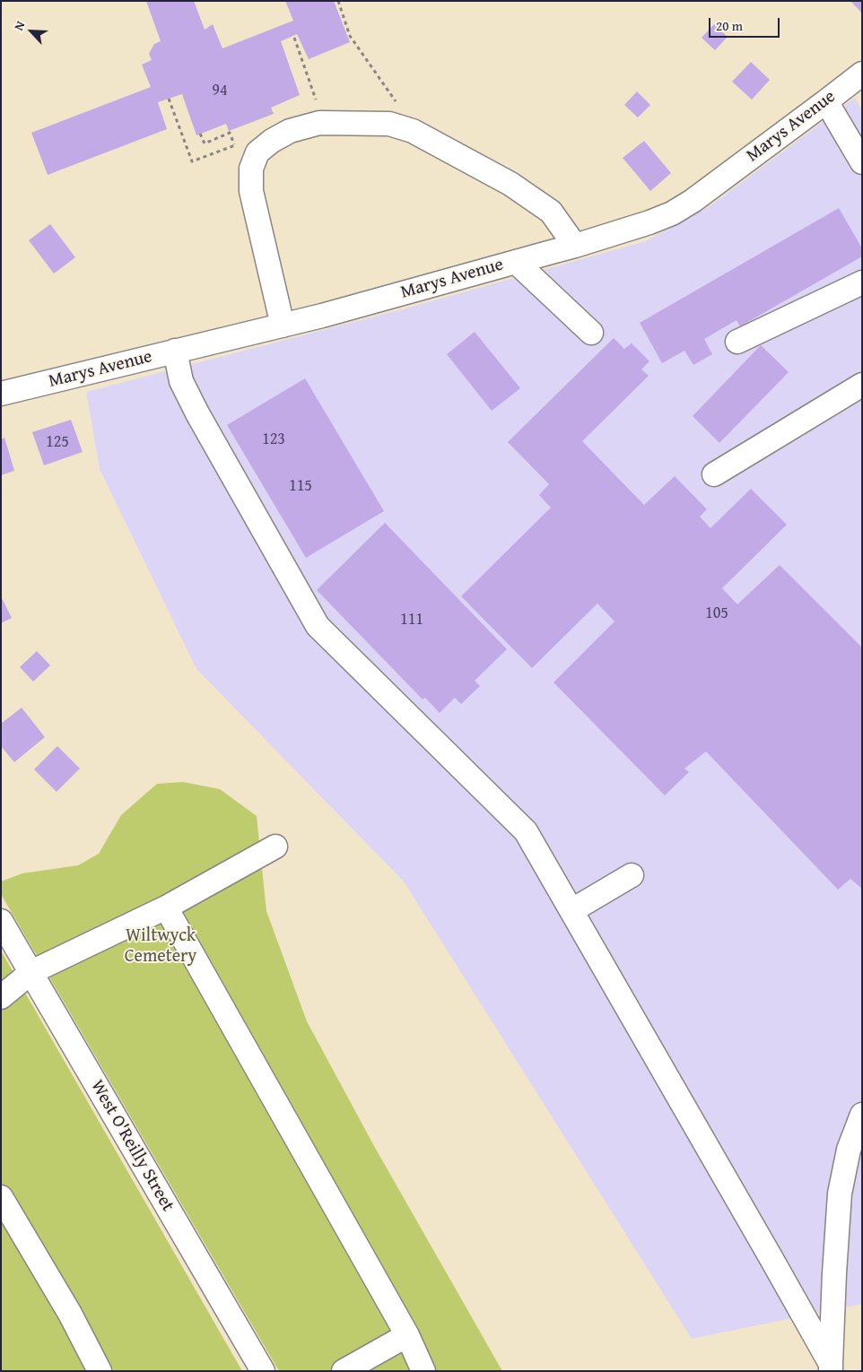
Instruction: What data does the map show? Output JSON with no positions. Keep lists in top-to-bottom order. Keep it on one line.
{"streets":{"street":["Marys Avenue","West O'Reilly Street"]},"parks":["Wiltwyck Cemetery"],"house_numbers":["94","123","125","115","105","111"],"scale_bar":"20 m","north":"top left"}
